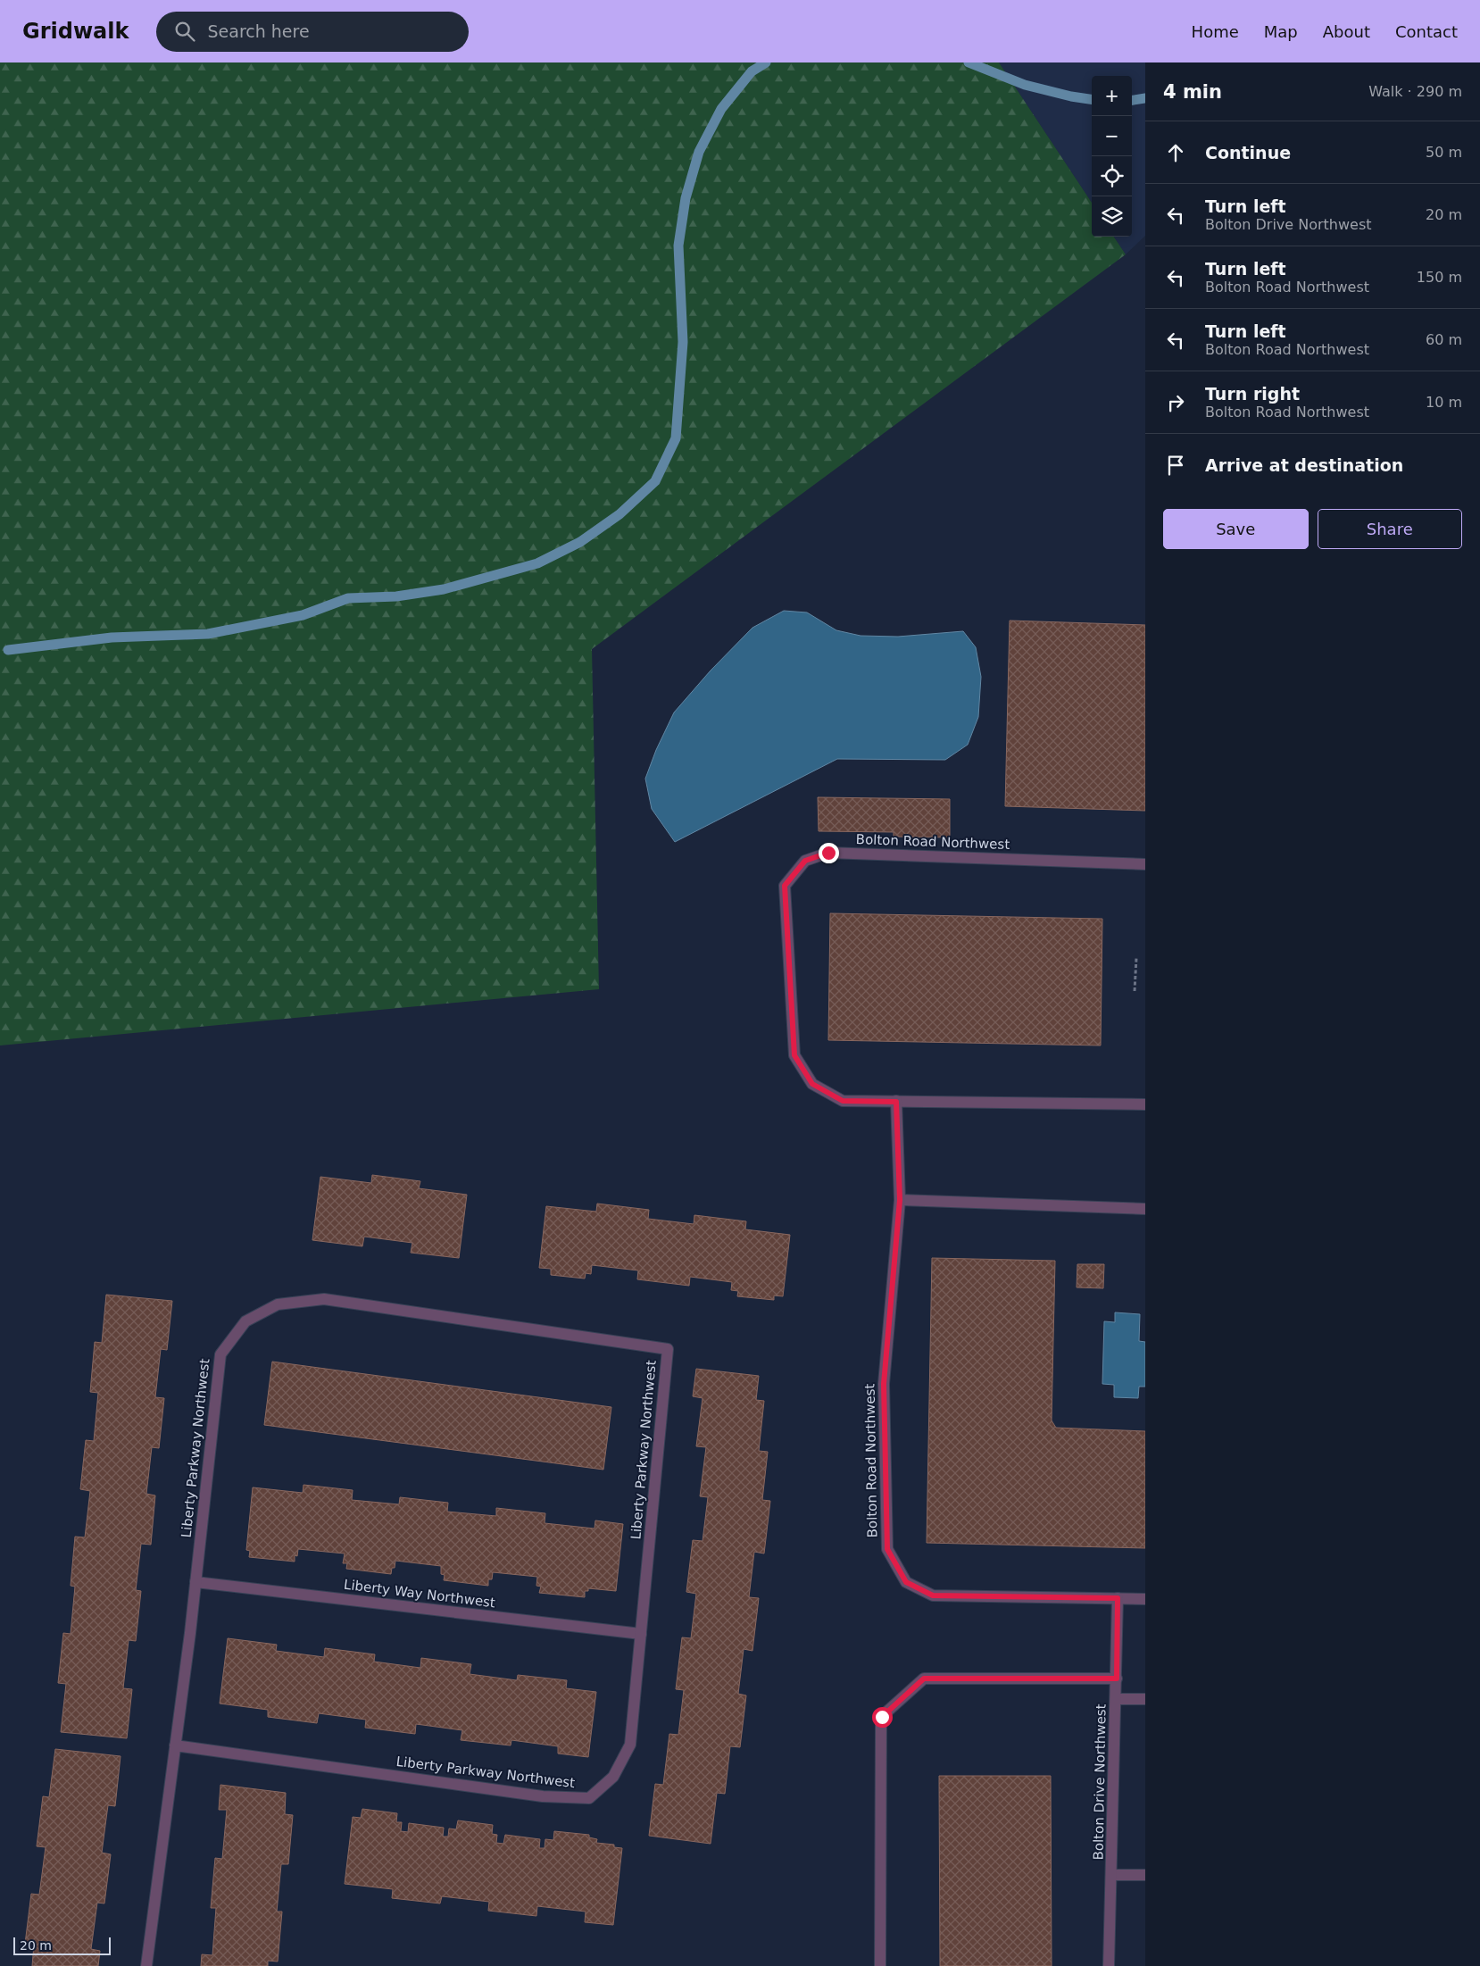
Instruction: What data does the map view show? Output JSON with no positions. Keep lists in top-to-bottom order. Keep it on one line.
{"streets":{"street":["Bolton Road Northwest","Liberty Parkway Northwest","Liberty Way Northwest","Bolton Drive Northwest"]},"crossings":[["Bolton Road Northwest","Bolton Drive Northwest"],["Liberty Parkway Northwest","Liberty Way Northwest"]],"scale_bar":"20 m","page":{"header":"Gridwalk","search":"Search here","nav":["Home","Map","About","Contact"],"heading":["4 min","Walk · 290 m"],"map_buttons":["+","−"],"list":[["Continue","50 m"],["Turn left","Bolton Drive Northwest","20 m"],["Turn left","Bolton Road Northwest","150 m"],["Turn left","Bolton Road Northwest","60 m"],["Turn right","Bolton Road Northwest","10 m"],"Arrive at destination"],"buttons":["Save","Share"],"scale":"20 m"}}
